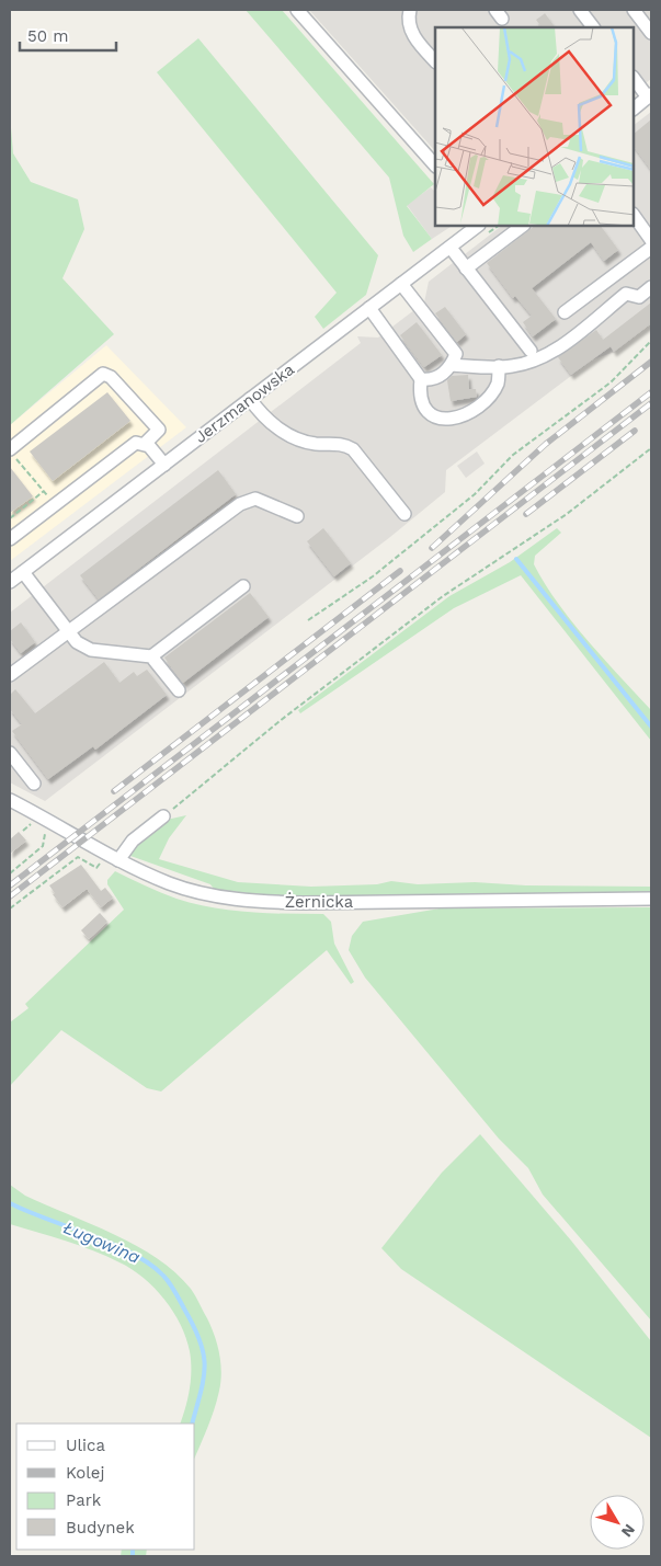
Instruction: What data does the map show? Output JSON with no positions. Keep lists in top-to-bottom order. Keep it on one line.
{"streets":{"street":["Jerzmanowska","Żernicka"]},"water":["Ługowina"],"legend":["Ulica","Kolej","Park","Budynek"],"scale_bar":"50 m","north":"bottom right"}
